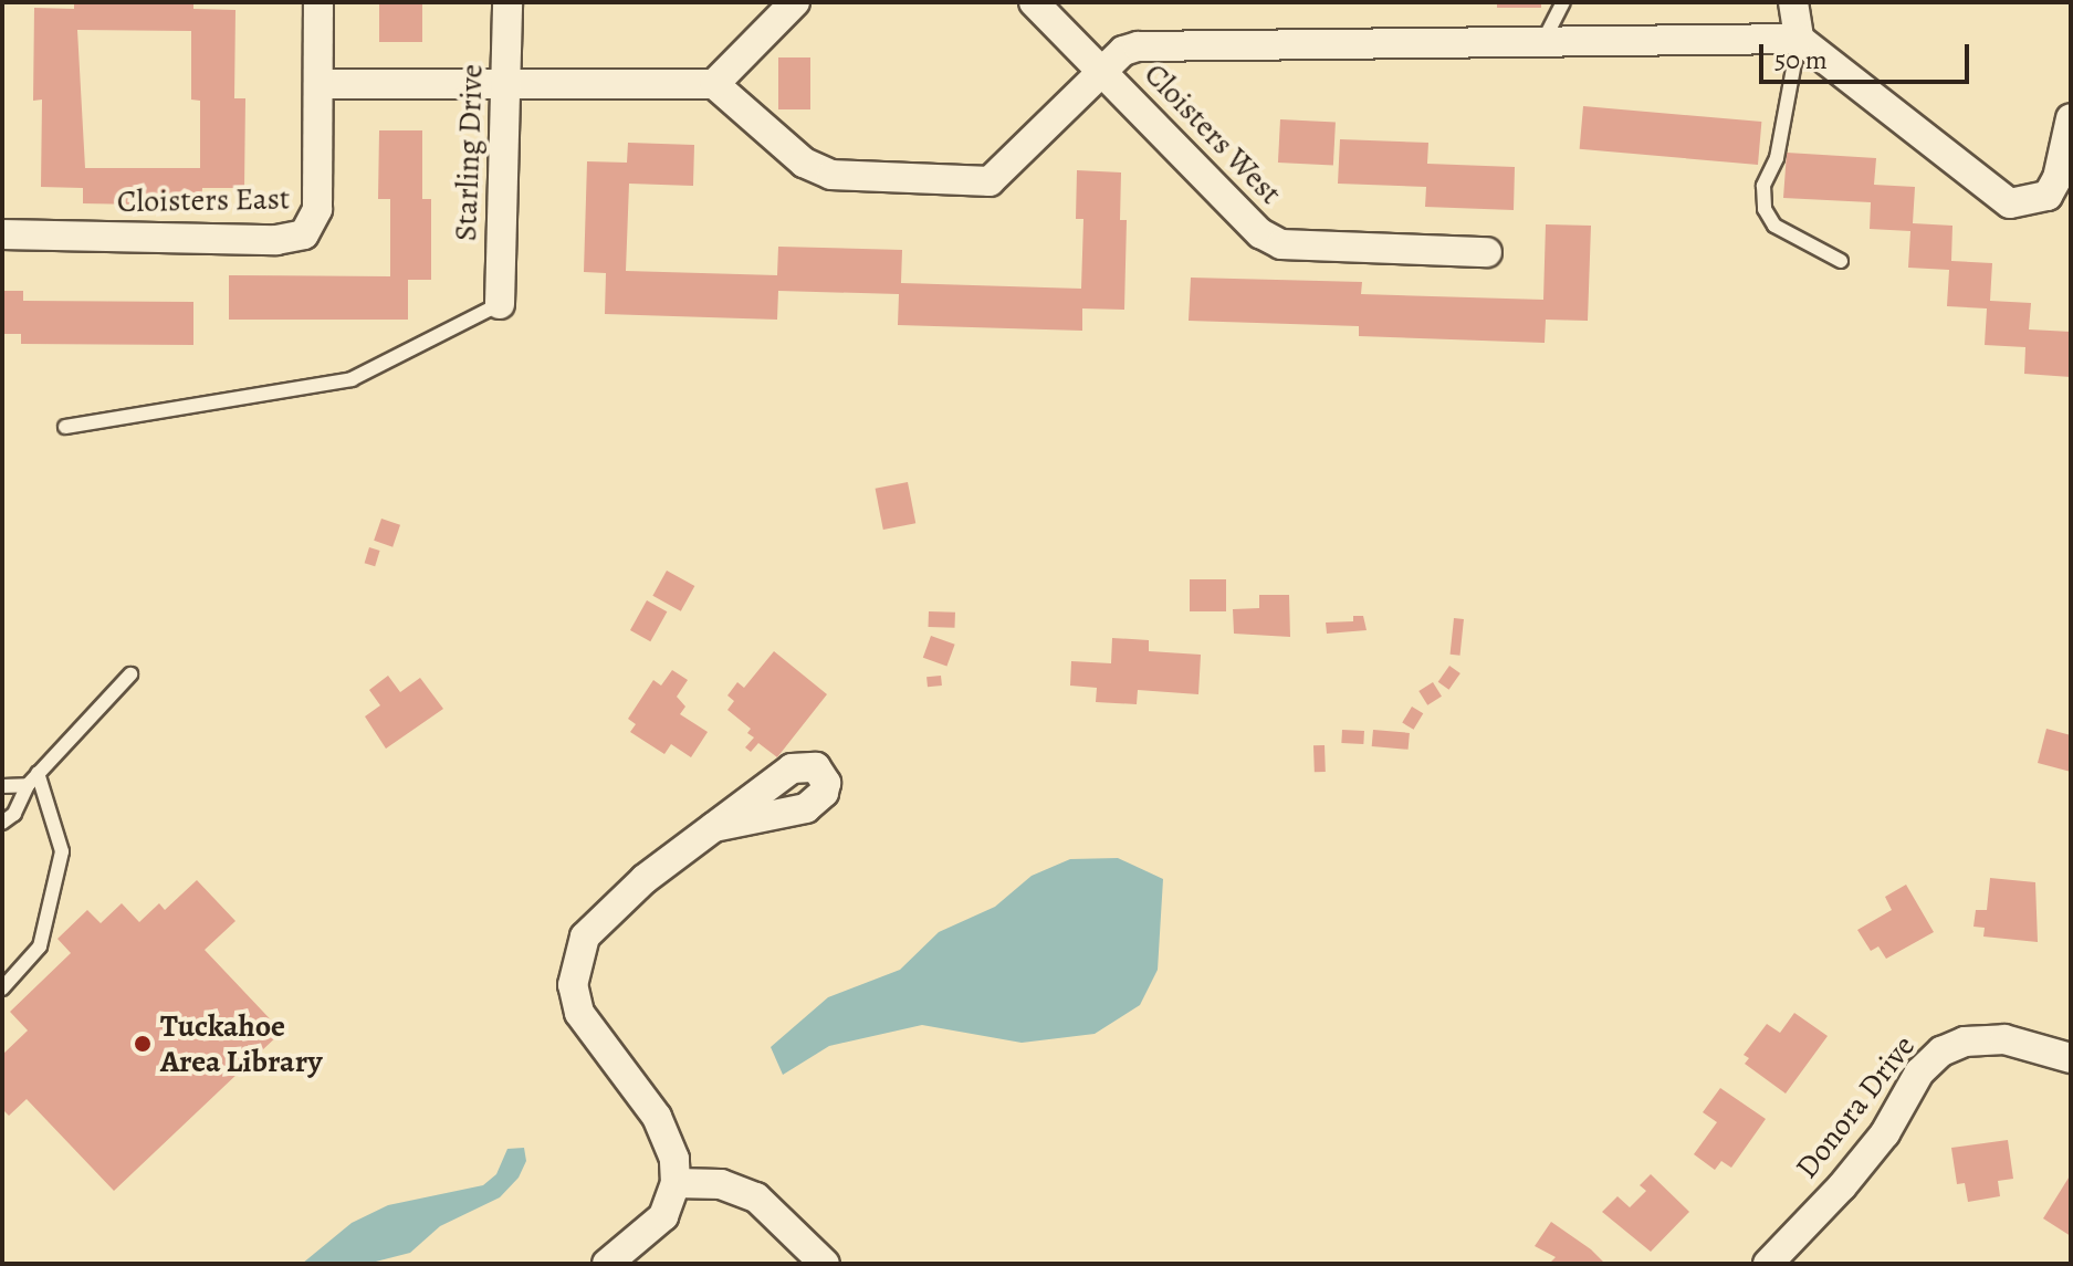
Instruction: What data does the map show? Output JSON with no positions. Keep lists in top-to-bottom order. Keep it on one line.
{"streets":{"street":["Cloisters West","Starling Drive","Cloisters East","Donora Drive"]},"places":["Tuckahoe Area Library"],"scale_bar":"50 m"}
